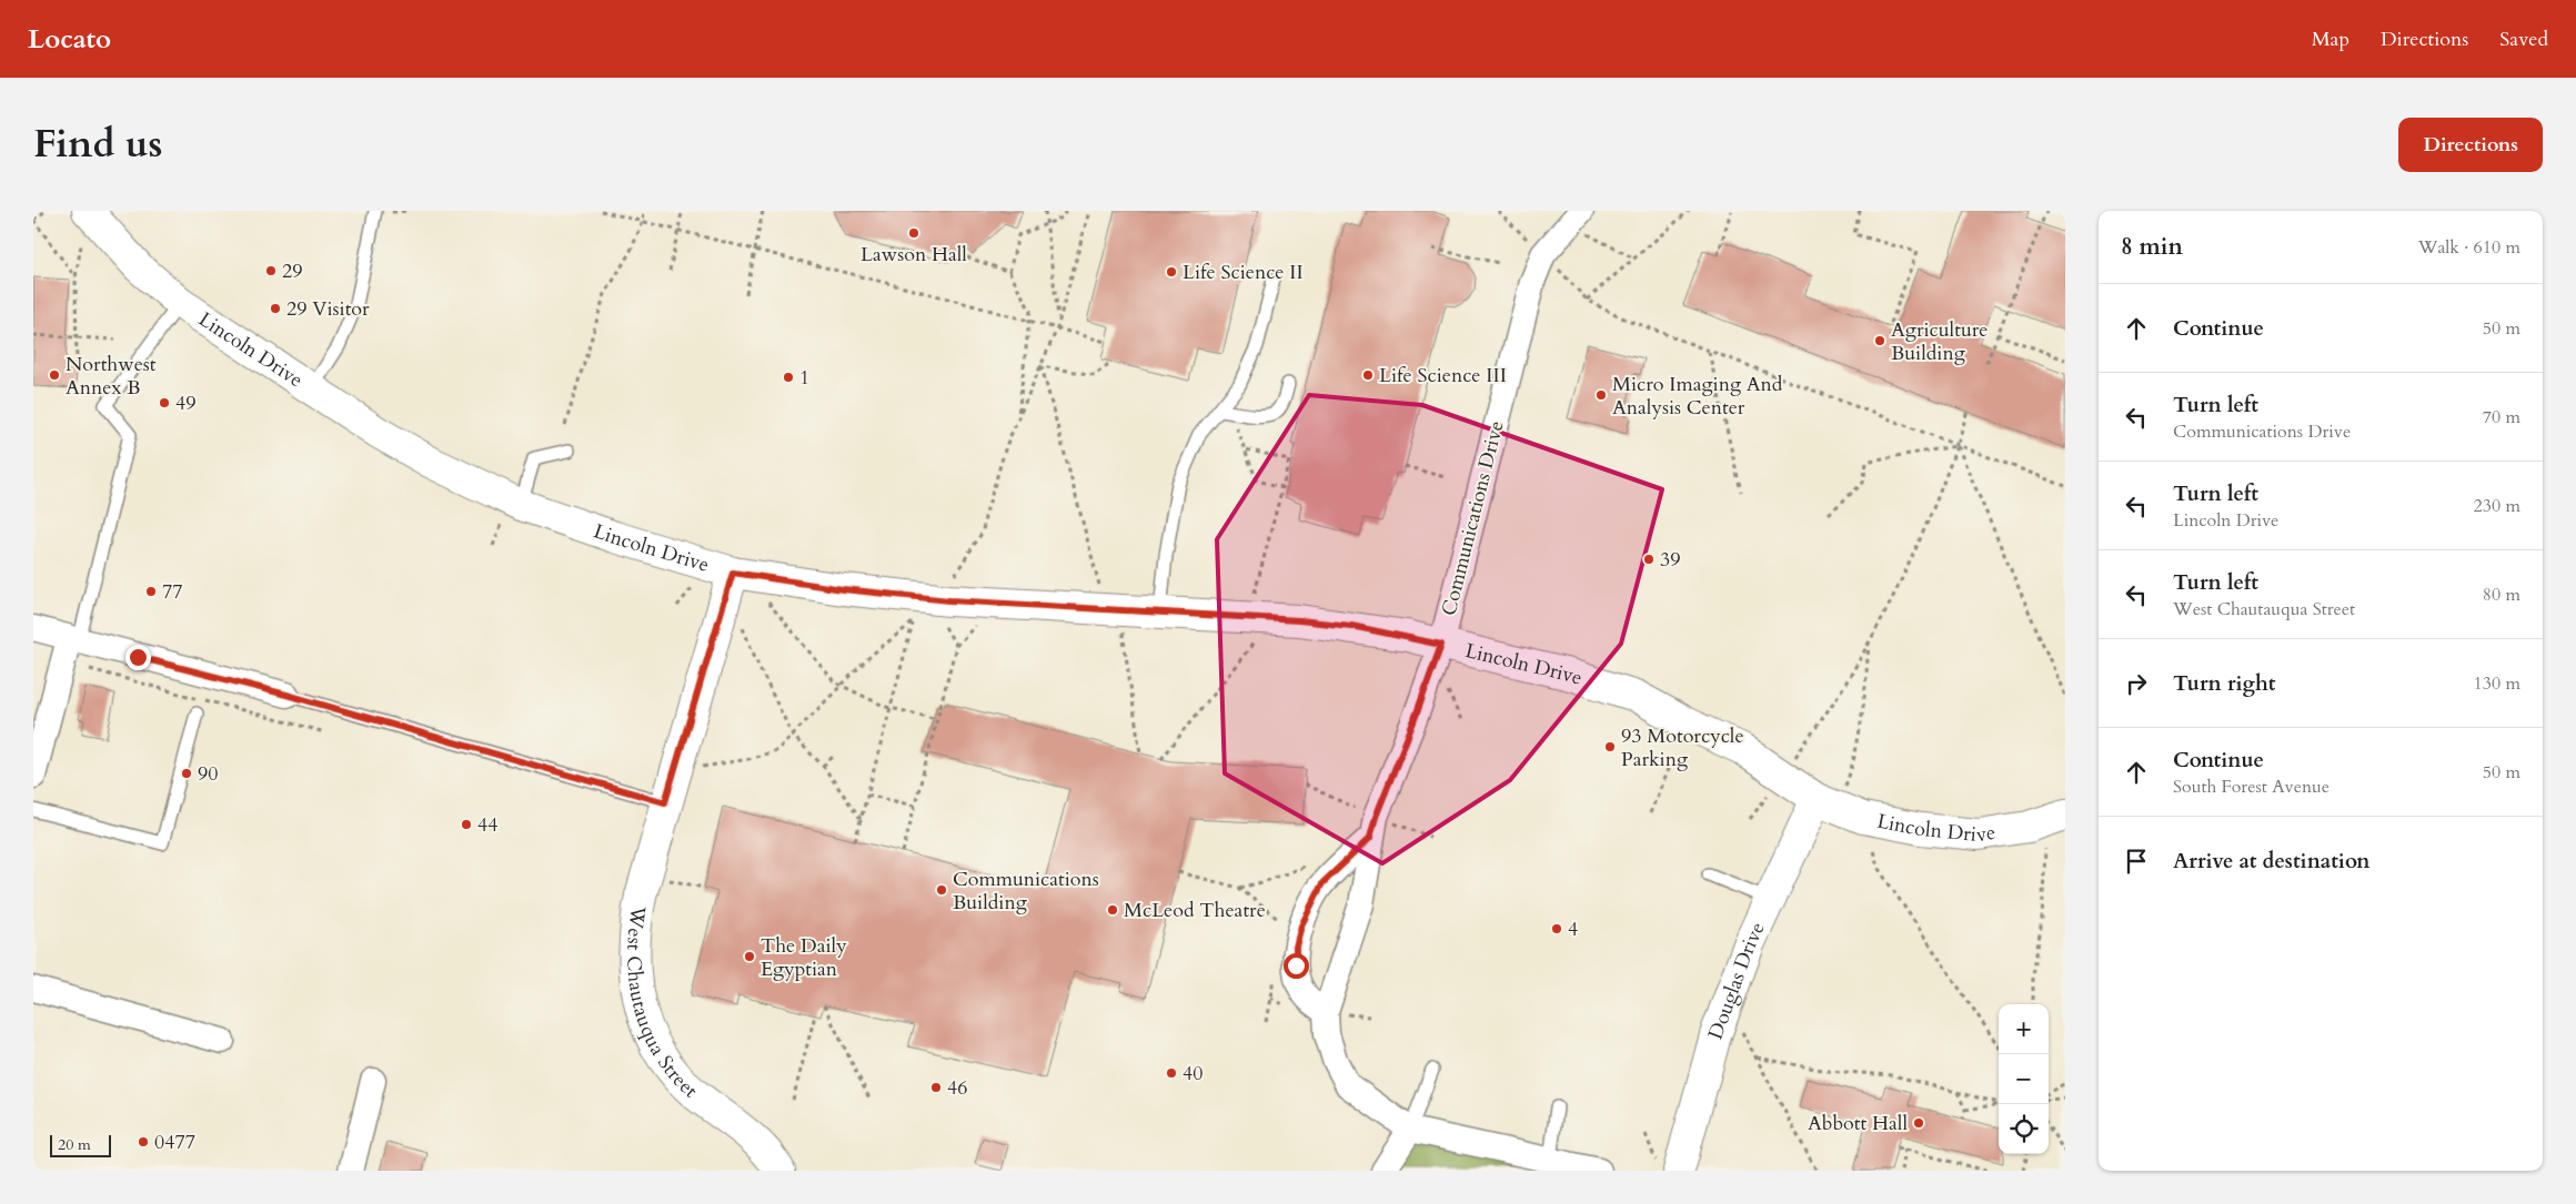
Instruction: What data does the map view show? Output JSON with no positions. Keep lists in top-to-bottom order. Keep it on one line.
{"streets":{"street":["Lincoln Drive","Communications Drive","Douglas Drive","West Chautauqua Street"]},"crossings":[["Lincoln Drive","Communications Drive"],["Lincoln Drive","Douglas Drive"],["Lincoln Drive","West Chautauqua Street"]],"places":["Lawson Hall","29","Life Science II","29 Visitor","Agriculture Building","Northwest Annex B","Life Science III","1","Micro Imaging And Analysis Center","49","39","77","93 Motorcycle Parking","90","44","Communications Building","McLeod Theatre","4","The Daily Egyptian","40","46","Abbott Hall","0477"],"scale_bar":"20 m","page":{"header":"Locato","nav":["Map","Directions","Saved"],"title":"Find us","buttons":"Directions","heading":["8 min","Walk · 610 m"],"list":[["Continue","50 m"],["Turn left","Communications Drive","70 m"],["Turn left","Lincoln Drive","230 m"],["Turn left","West Chautauqua Street","80 m"],["Turn right","130 m"],["Continue","South Forest Avenue","50 m"],"Arrive at destination"],"map_buttons":["+","−"],"scale":"20 m"}}
